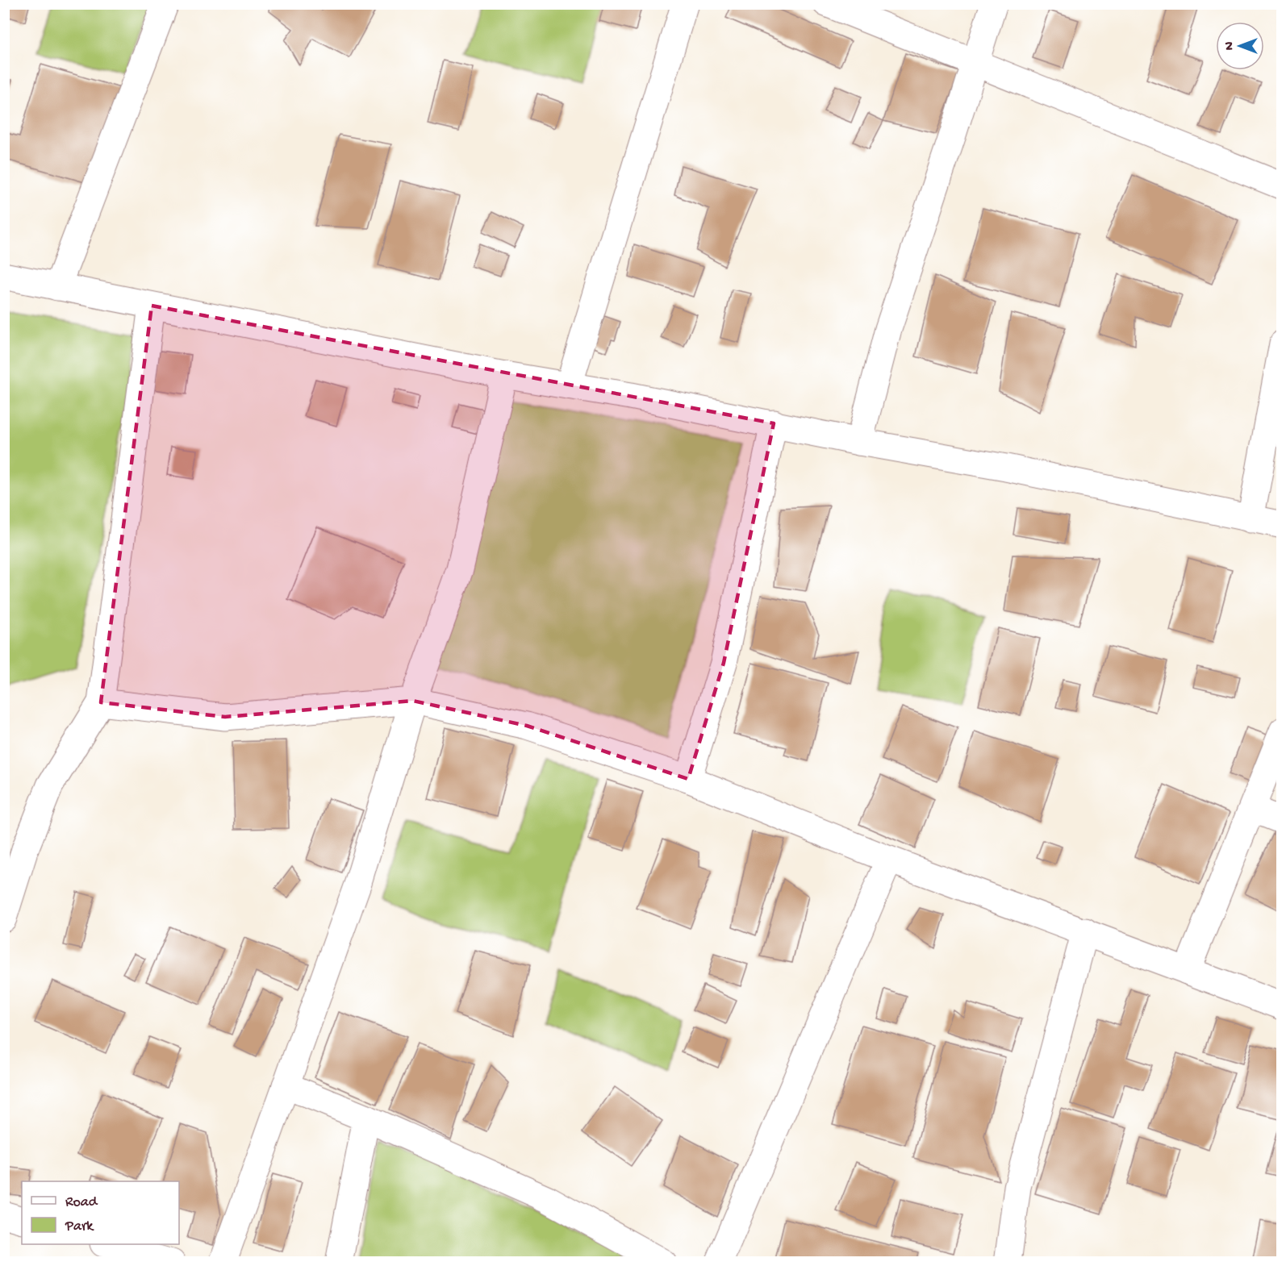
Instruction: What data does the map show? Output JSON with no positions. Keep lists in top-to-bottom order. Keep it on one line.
{"legend":["Road","Park"],"north":"left"}
